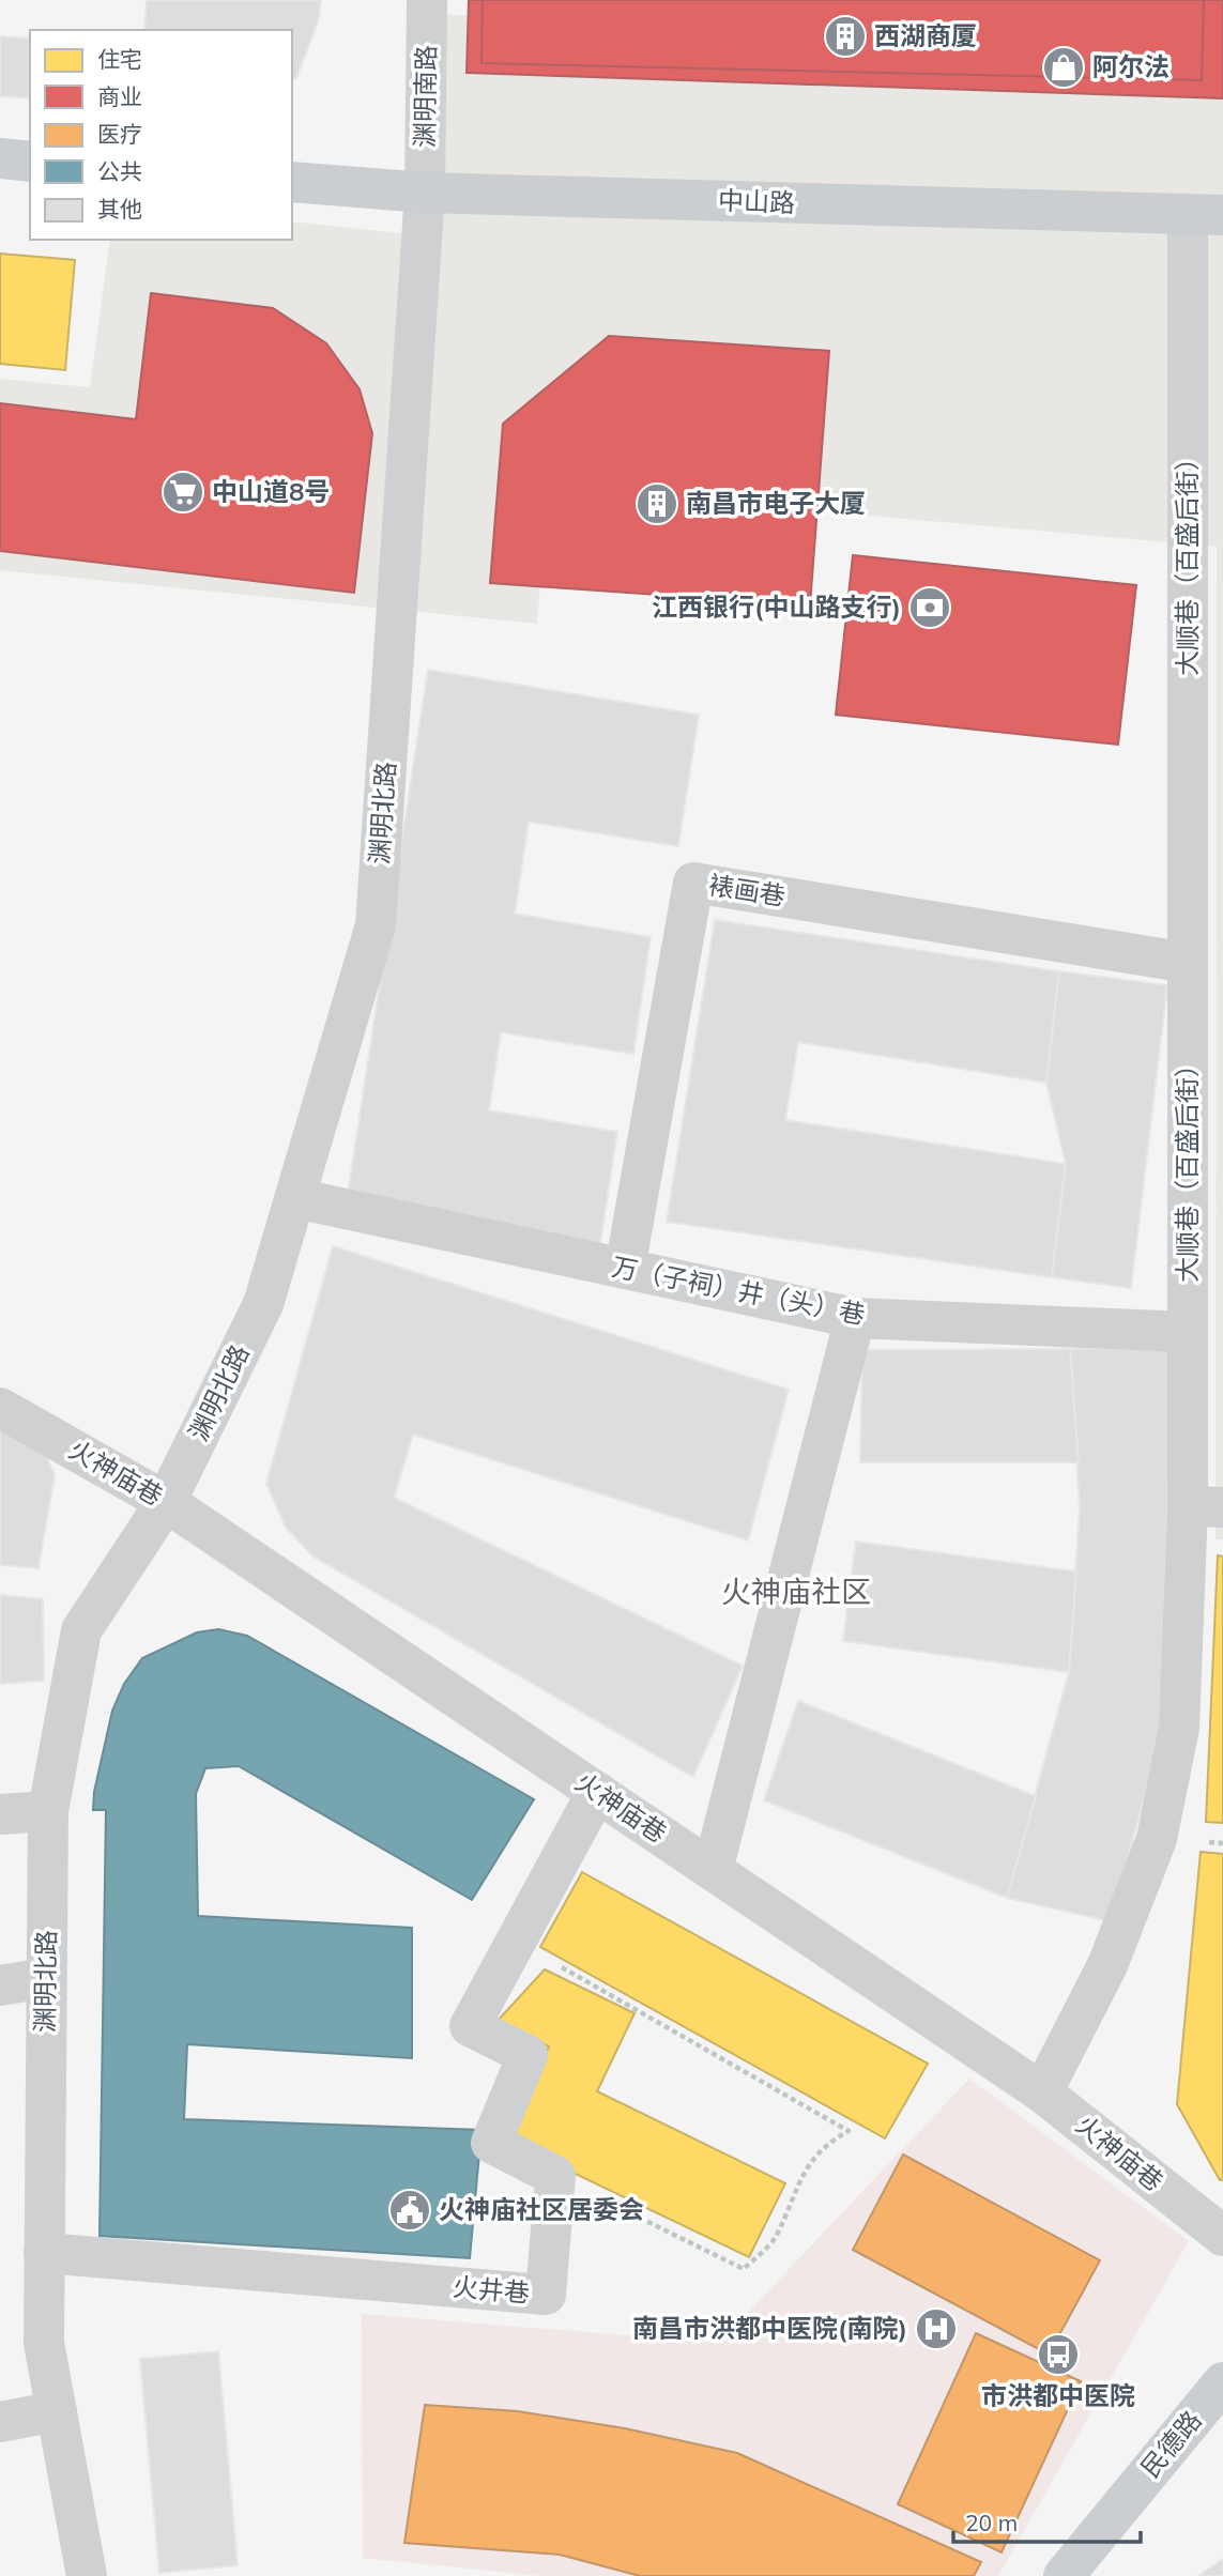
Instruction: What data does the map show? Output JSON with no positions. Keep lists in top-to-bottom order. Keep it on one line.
{"streets":{"main road":["中山路","民德路"],"street":["渊明南路","大顺巷（百盛后街）","渊明北路","裱画巷","万（子祠）井（头）巷","火神庙巷","火井巷"]},"crossings":[["渊明南路","中山路"],["渊明南路","渊明北路"],["中山路","大顺巷（百盛后街）"],["中山路","渊明北路"],["大顺巷（百盛后街）","裱画巷"],["大顺巷（百盛后街）","万（子祠）井（头）巷"],["大顺巷（百盛后街）","火神庙巷"],["渊明北路","万（子祠）井（头）巷"],["渊明北路","火神庙巷"],["渊明北路","火井巷"],["裱画巷","万（子祠）井（头）巷"]],"districts":["火神庙社区"],"places":{"building":["西湖商厦","南昌市电子大厦"],"shop":["阿尔法"],"supermarket":["中山道8号"],"bank":["江西银行(中山路支行)"],"public building":["火神庙社区居委会"],"hospital":["南昌市洪都中医院(南院)"],"bus stop":["市洪都中医院"]},"legend":["住宅","商业","医疗","公共","其他"],"scale_bar":"20 m"}
